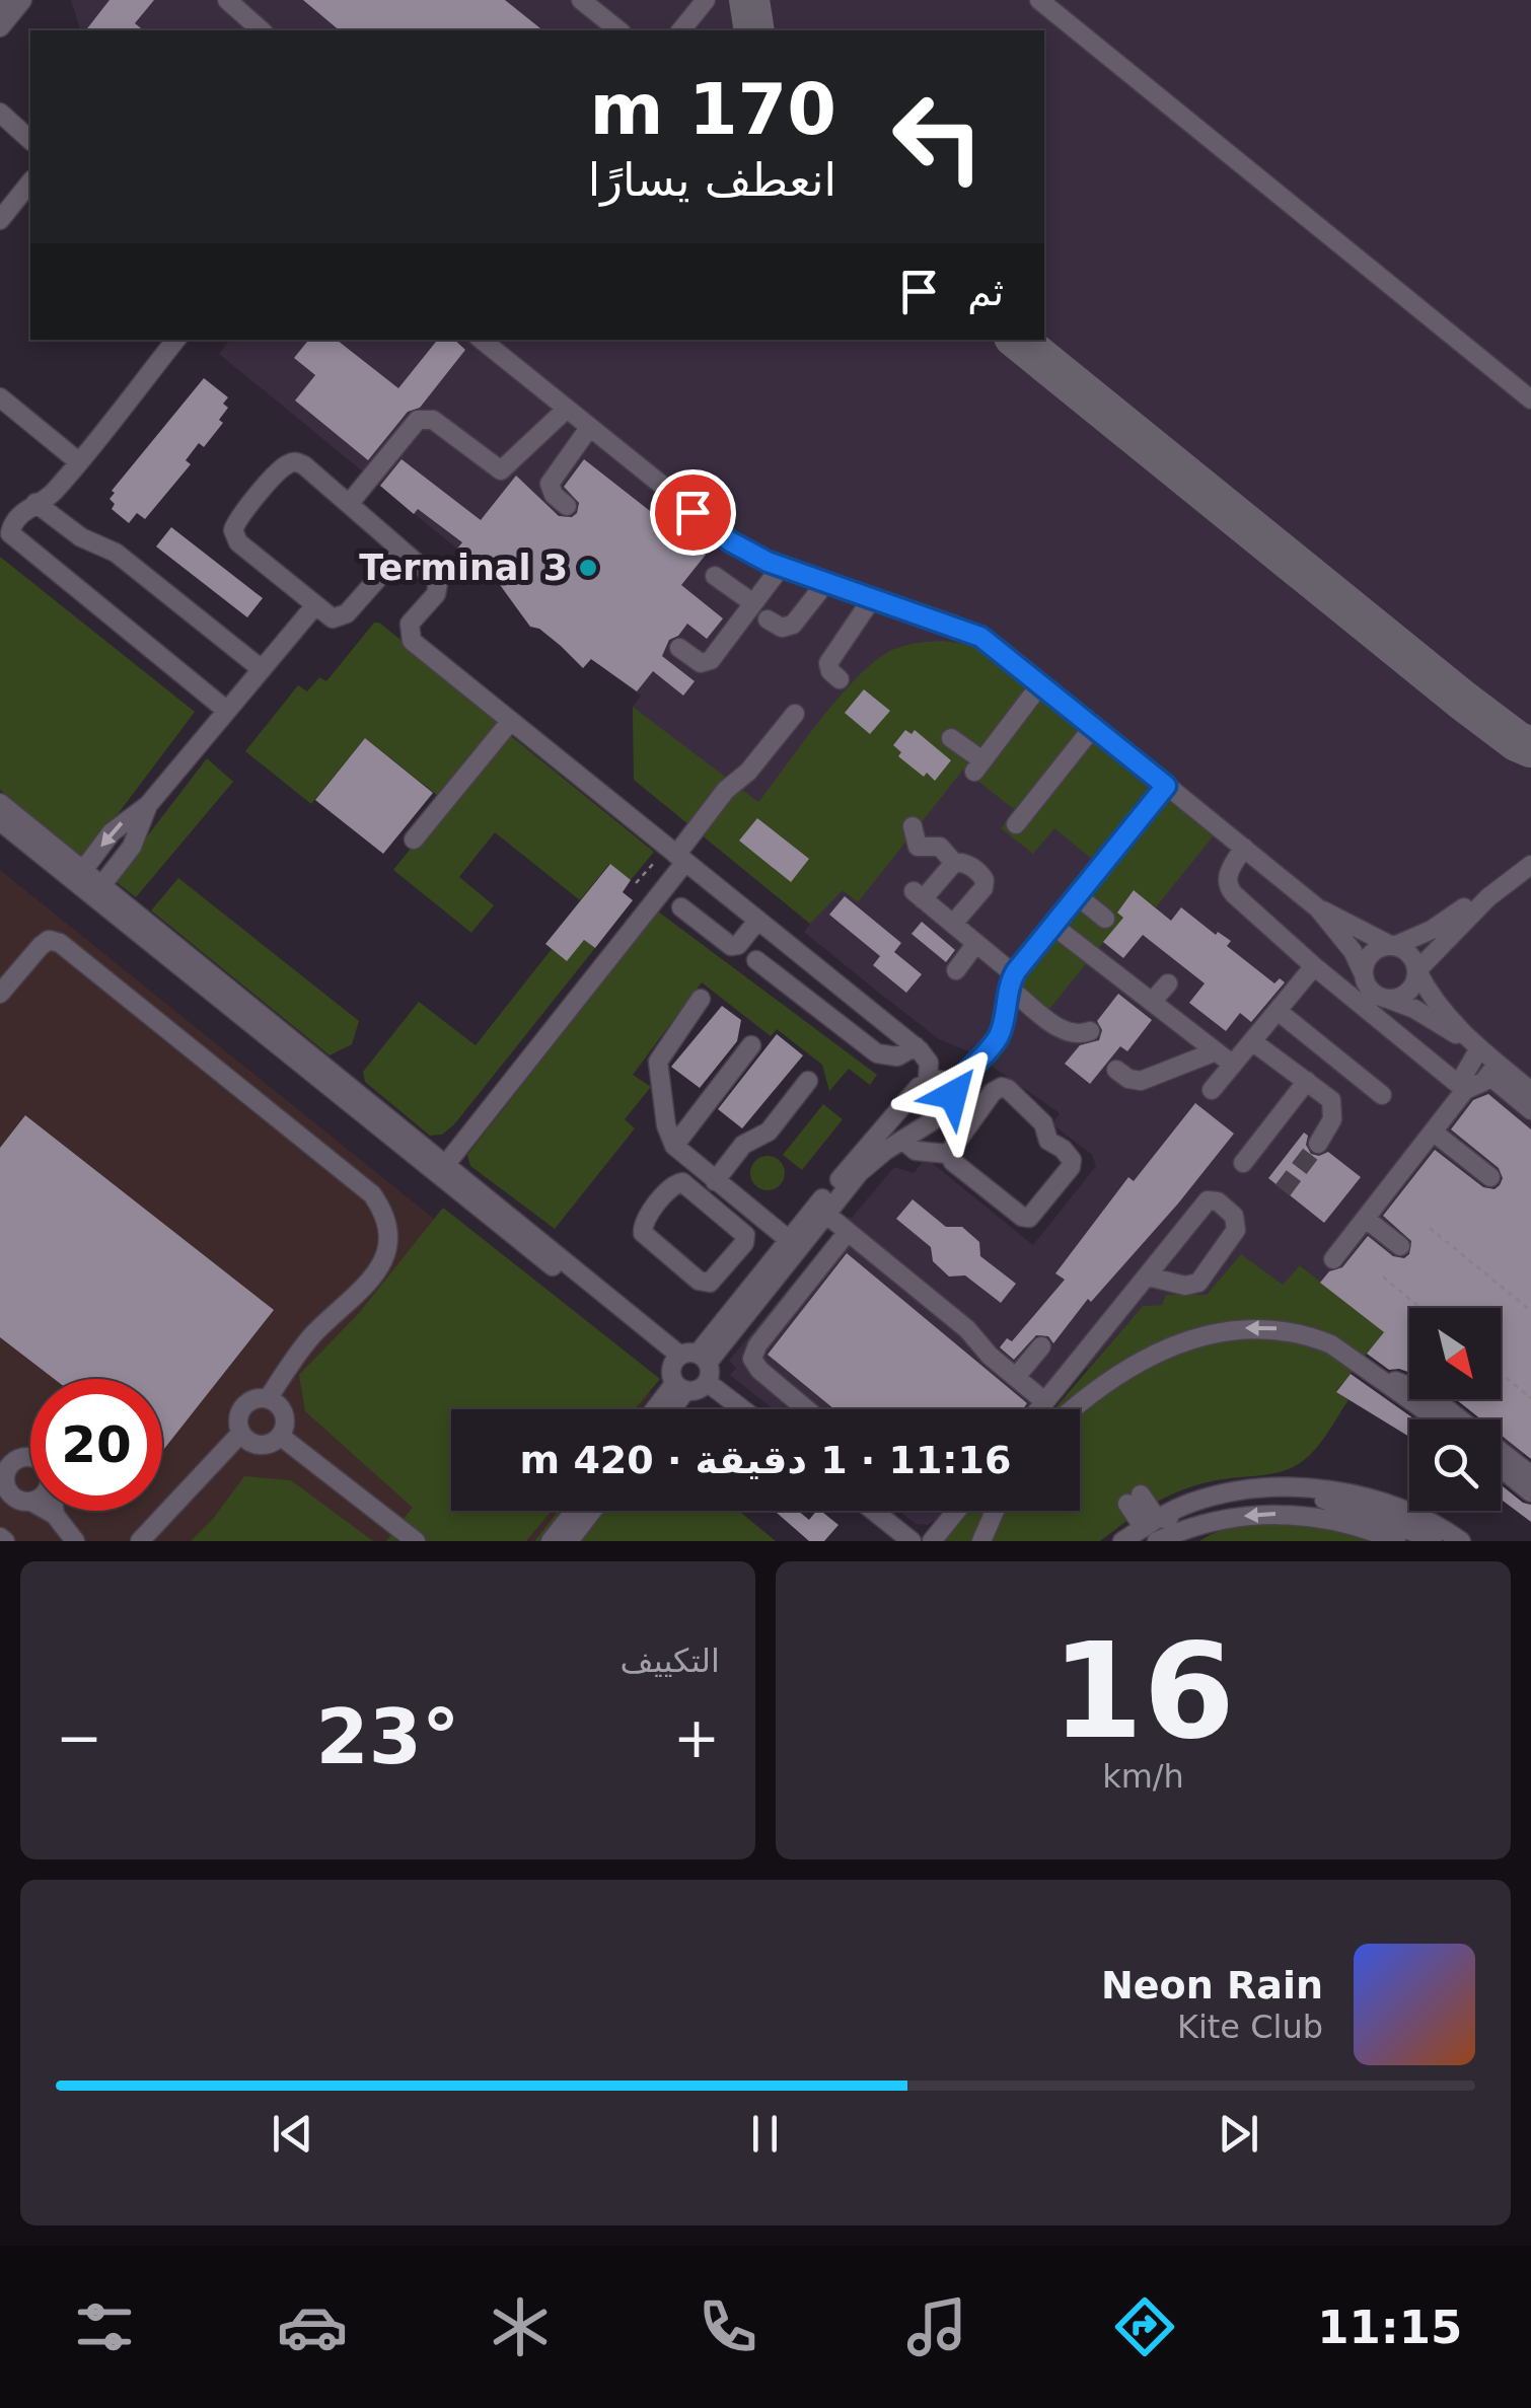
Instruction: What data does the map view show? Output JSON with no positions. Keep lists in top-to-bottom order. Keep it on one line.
{"places":["Terminal 3"],"north":"bottom right","page":{"turn":["170 m","انعطف يسارًا"],"then":"ثم","limit":"20","trip":"11:16 · 1 دقيقة · 420 m","tile":[["16","km/h"],"التكييف"],"heat":["−","23°","+"],"song":["Neon Rain","Kite Club"],"tabs":"11:15"}}
